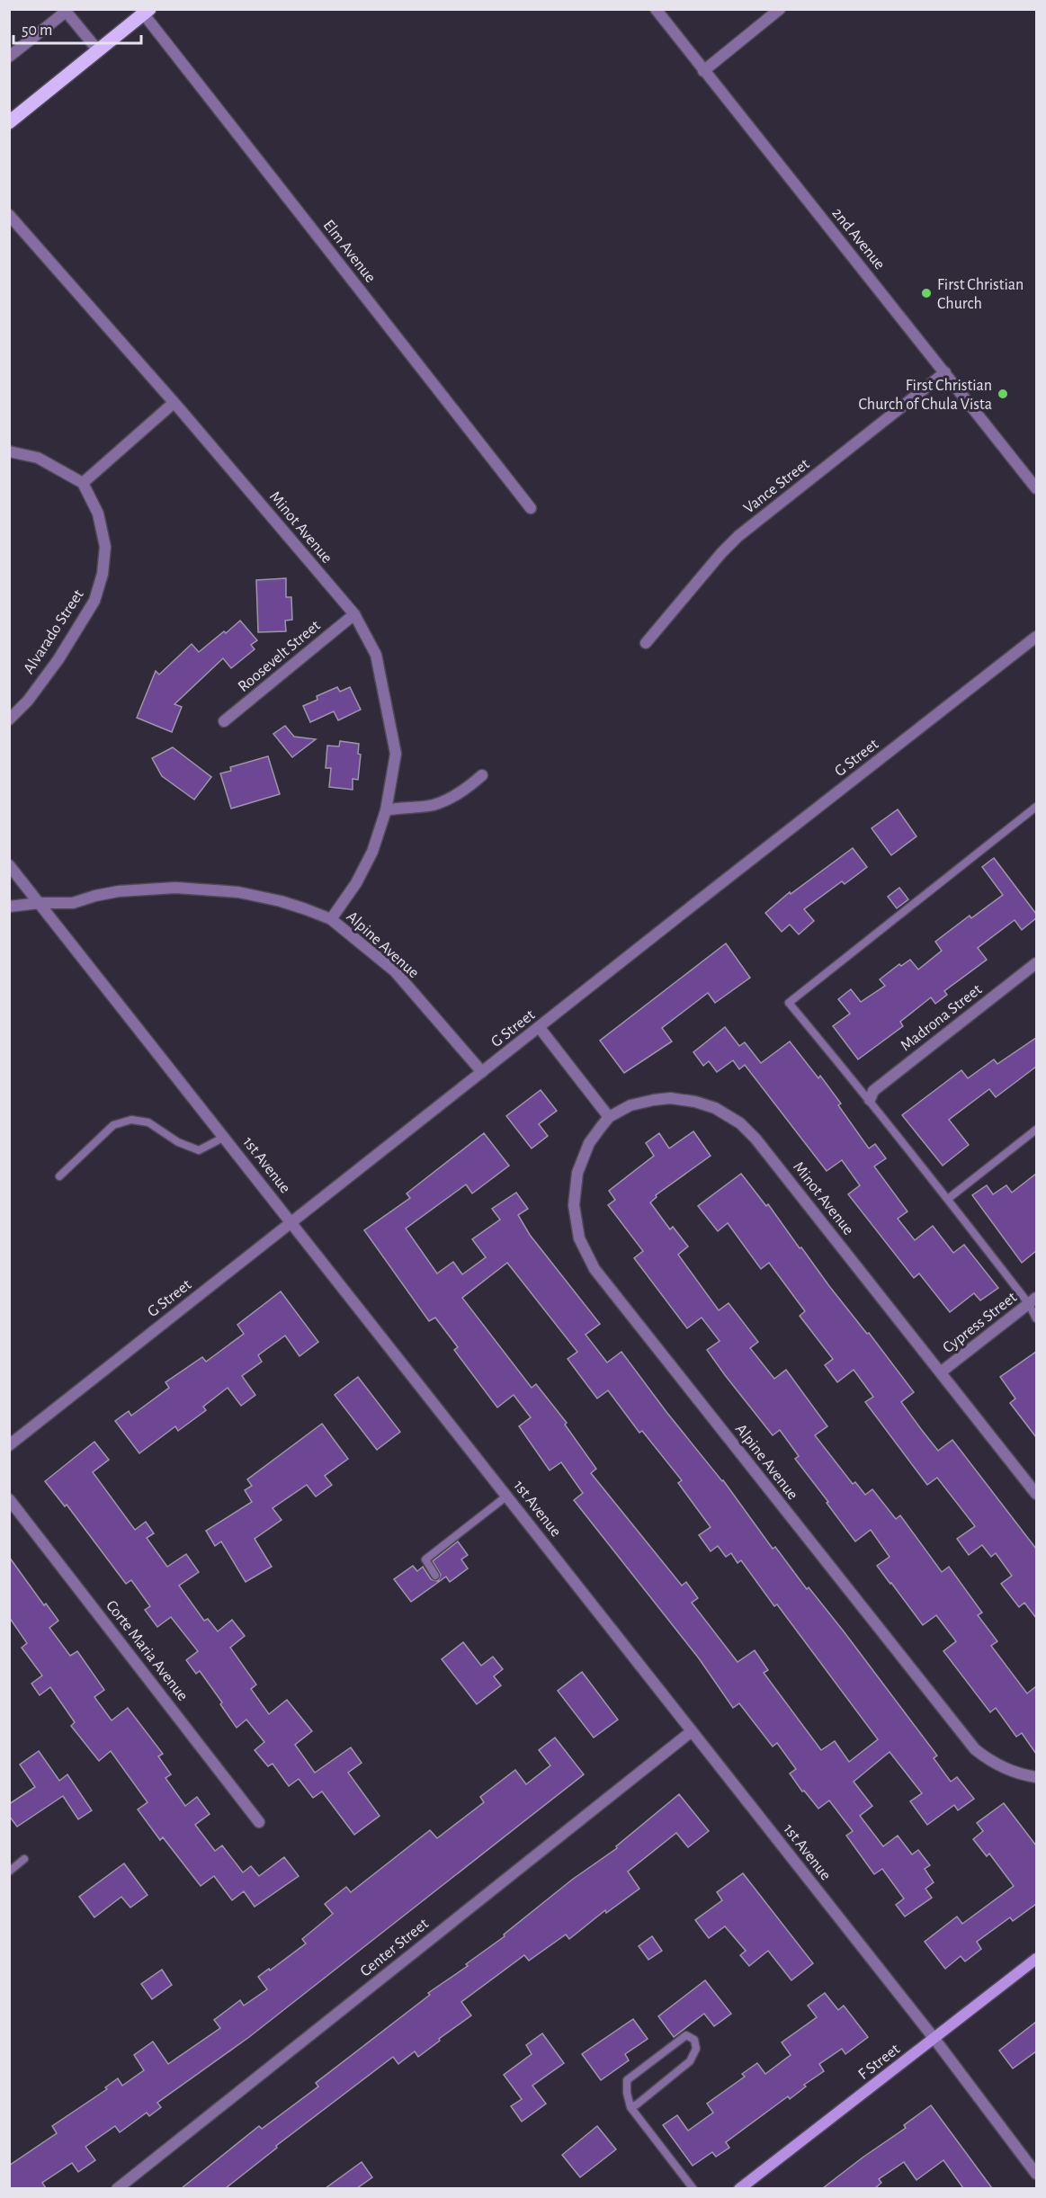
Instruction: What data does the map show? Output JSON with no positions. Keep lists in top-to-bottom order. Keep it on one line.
{"streets":{"main road":["F Street"],"street":["2nd Avenue","Elm Avenue","Vance Street","Minot Avenue","Alvarado Street","Roosevelt Street","G Street","Alpine Avenue","Madrona Street","1st Avenue","Cypress Street","Corte Maria Avenue","Center Street"]},"crossings":[["2nd Avenue","Vance Street"],["Minot Avenue","Roosevelt Street"],["Minot Avenue","Alpine Avenue"],["Minot Avenue","Cypress Street"],["G Street","Alpine Avenue"],["G Street","1st Avenue"],["Alpine Avenue","1st Avenue"],["1st Avenue","Center Street"],["1st Avenue","F Street"]],"places":["First Christian Church","First Christian Church of Chula Vista"],"scale_bar":"50 m"}
